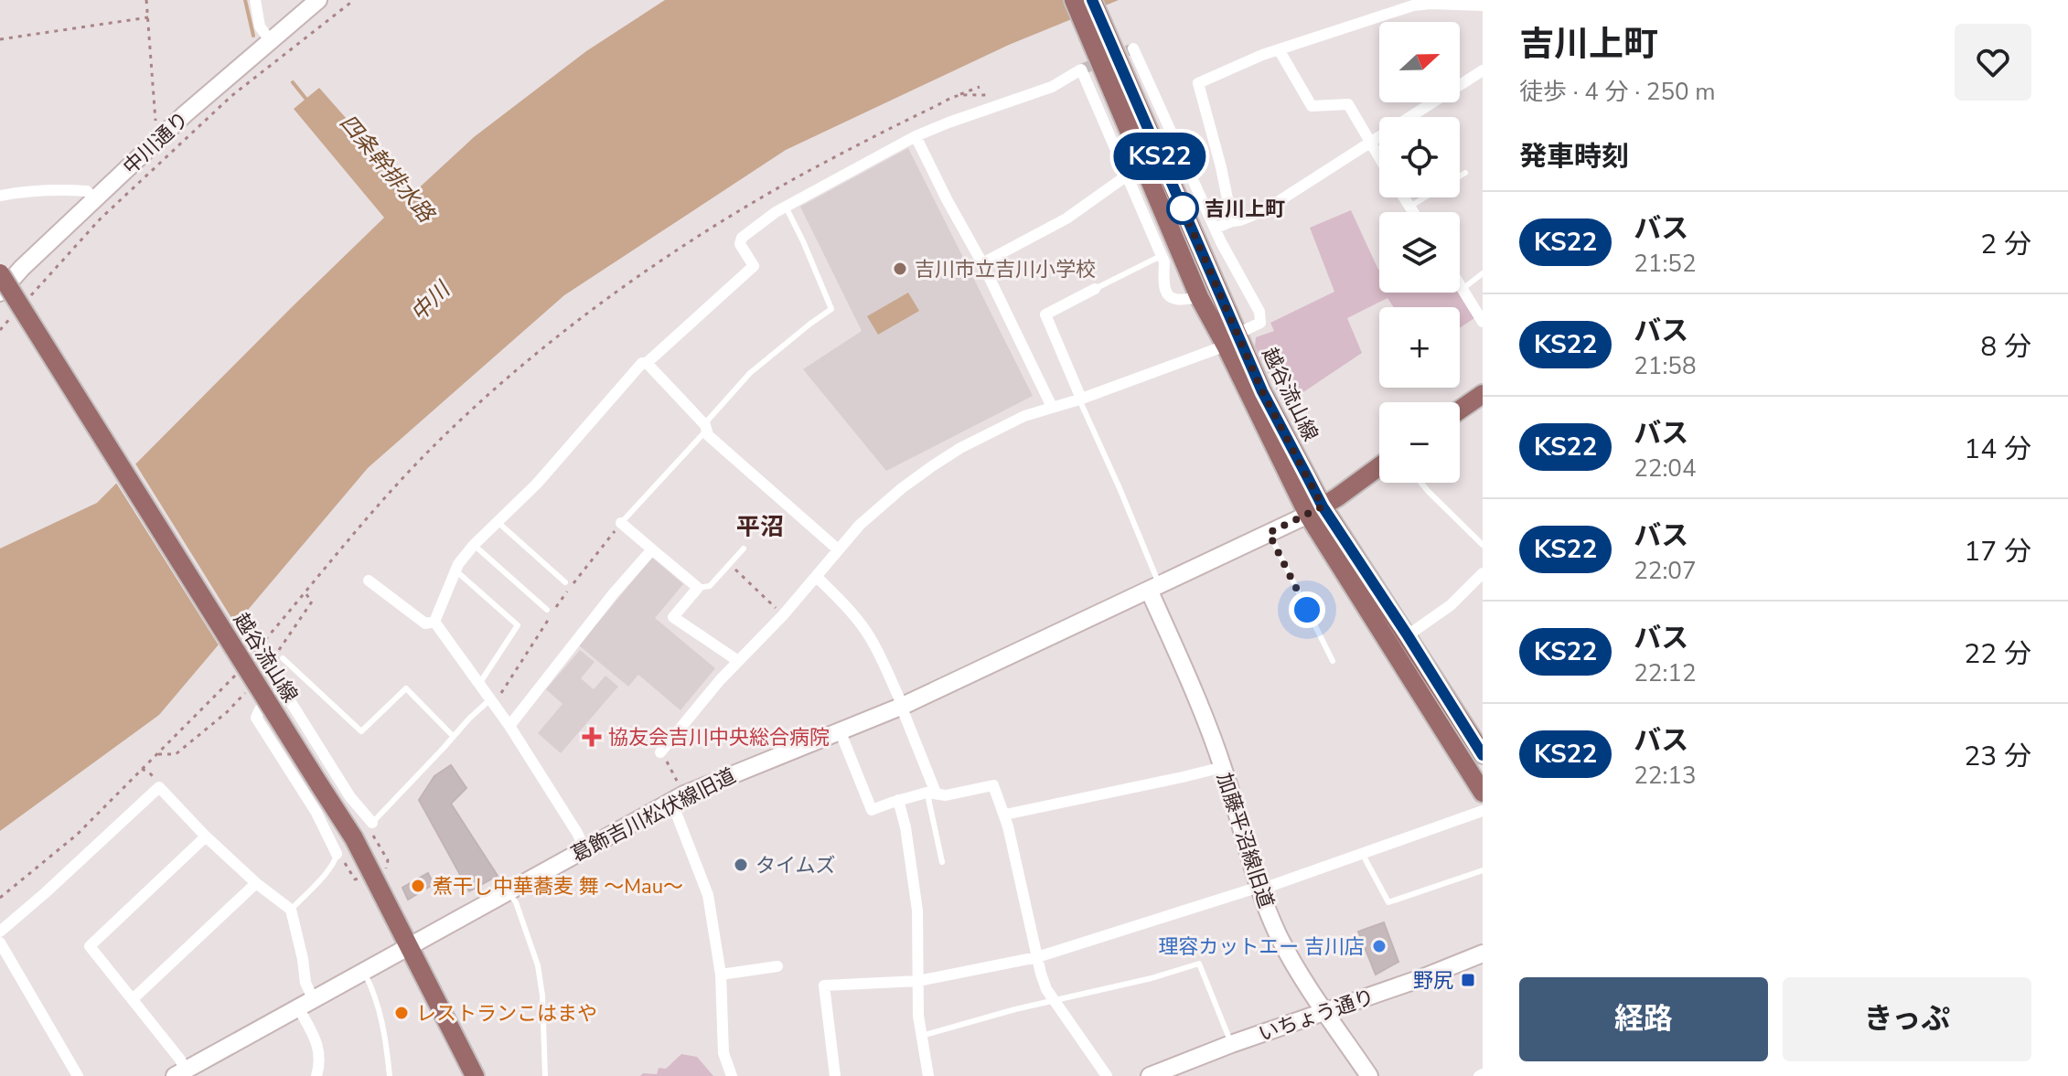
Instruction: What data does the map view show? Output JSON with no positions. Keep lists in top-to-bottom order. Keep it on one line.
{"streets":{"main road":["越谷流山線"],"street":["中川通り","葛飾吉川松伏線旧道","加藤平沼線旧道","いちょう通り"]},"crossings":[["越谷流山線","葛飾吉川松伏線旧道"],["葛飾吉川松伏線旧道","加藤平沼線旧道"],["加藤平沼線旧道","いちょう通り"]],"districts":["平沼"],"water":["四条幹排水路","中川"],"places":{"other":["吉川上町","吉川市立吉川小学校","タイムズ","煮干し中華蕎麦 舞 〜Mau〜","理容カットエー 吉川店","レストランこはまや"],"health":["協友会吉川中央総合病院"],"transit":["野尻"]},"lines":["bus line KS22"],"north":"right","page":{"on_map":"KS22","heading":[["吉川上町","徒歩 · 4 分 · 250 m"],"発車時刻"],"map_buttons":["+","−"],"list":[{"mark":"KS22","name":"バス","note":"21:52","value":"2 分"},{"mark":"KS22","name":"バス","note":"21:58","value":"8 分"},{"mark":"KS22","name":"バス","note":"22:04","value":"14 分"},{"mark":"KS22","name":"バス","note":"22:07","value":"17 分"},{"mark":"KS22","name":"バス","note":"22:12","value":"22 分"},{"mark":"KS22","name":"バス","note":"22:13","value":"23 分"}],"buttons":["経路","きっぷ"]}}
